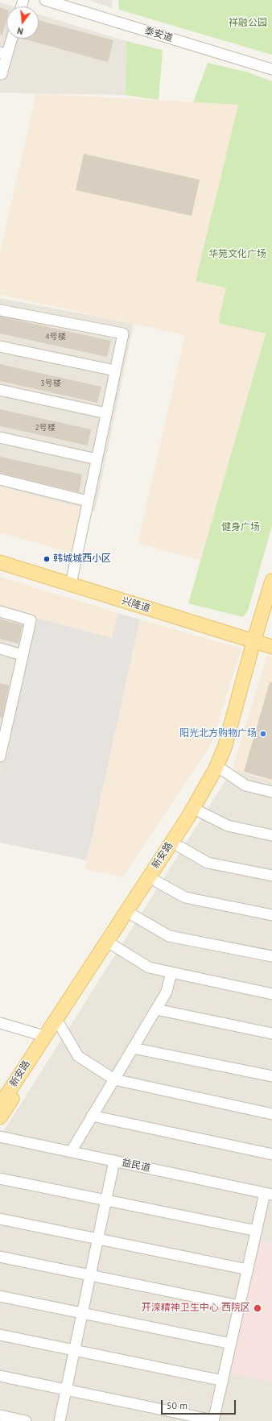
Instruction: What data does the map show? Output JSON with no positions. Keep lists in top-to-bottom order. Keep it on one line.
{"streets":{"main road":["兴隆道","新安路"],"street":["泰安道","益民道"]},"crossings":[["兴隆道","新安路"]],"parks":["祥融公园","华苑文化广场","健身广场"],"places":["韩城城西小区","阳光北方购物广场","开滦精神卫生中心 西院区"],"house_numbers":["4号楼","3号楼","2号楼"],"scale_bar":"50 m","north":"bottom"}
